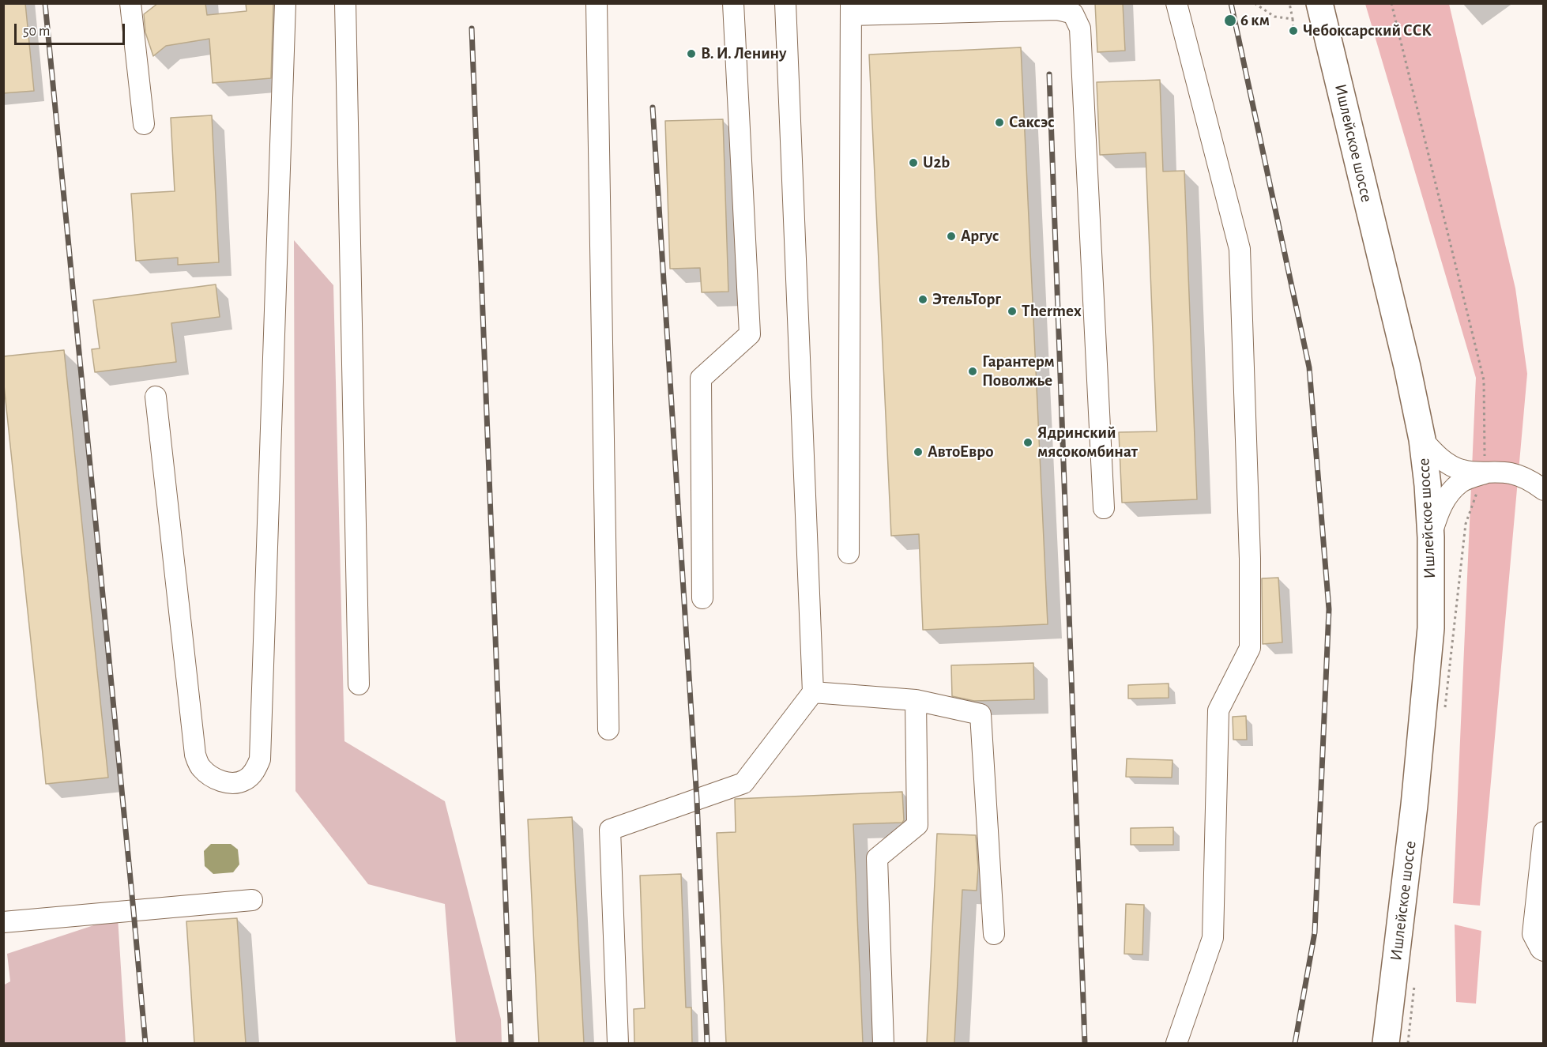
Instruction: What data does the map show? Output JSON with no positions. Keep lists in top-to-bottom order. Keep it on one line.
{"streets":{"main road":["Ишлейское шоссе"]},"places":["6 км","Чебоксарский ССК","В. И. Ленину","Саксэс","U2b","Аргус","ЭтельТорг","Thermex","Гарантерм Поволжье","Ядринский мясокомбинат","АвтоЕвро"],"scale_bar":"50 m"}
